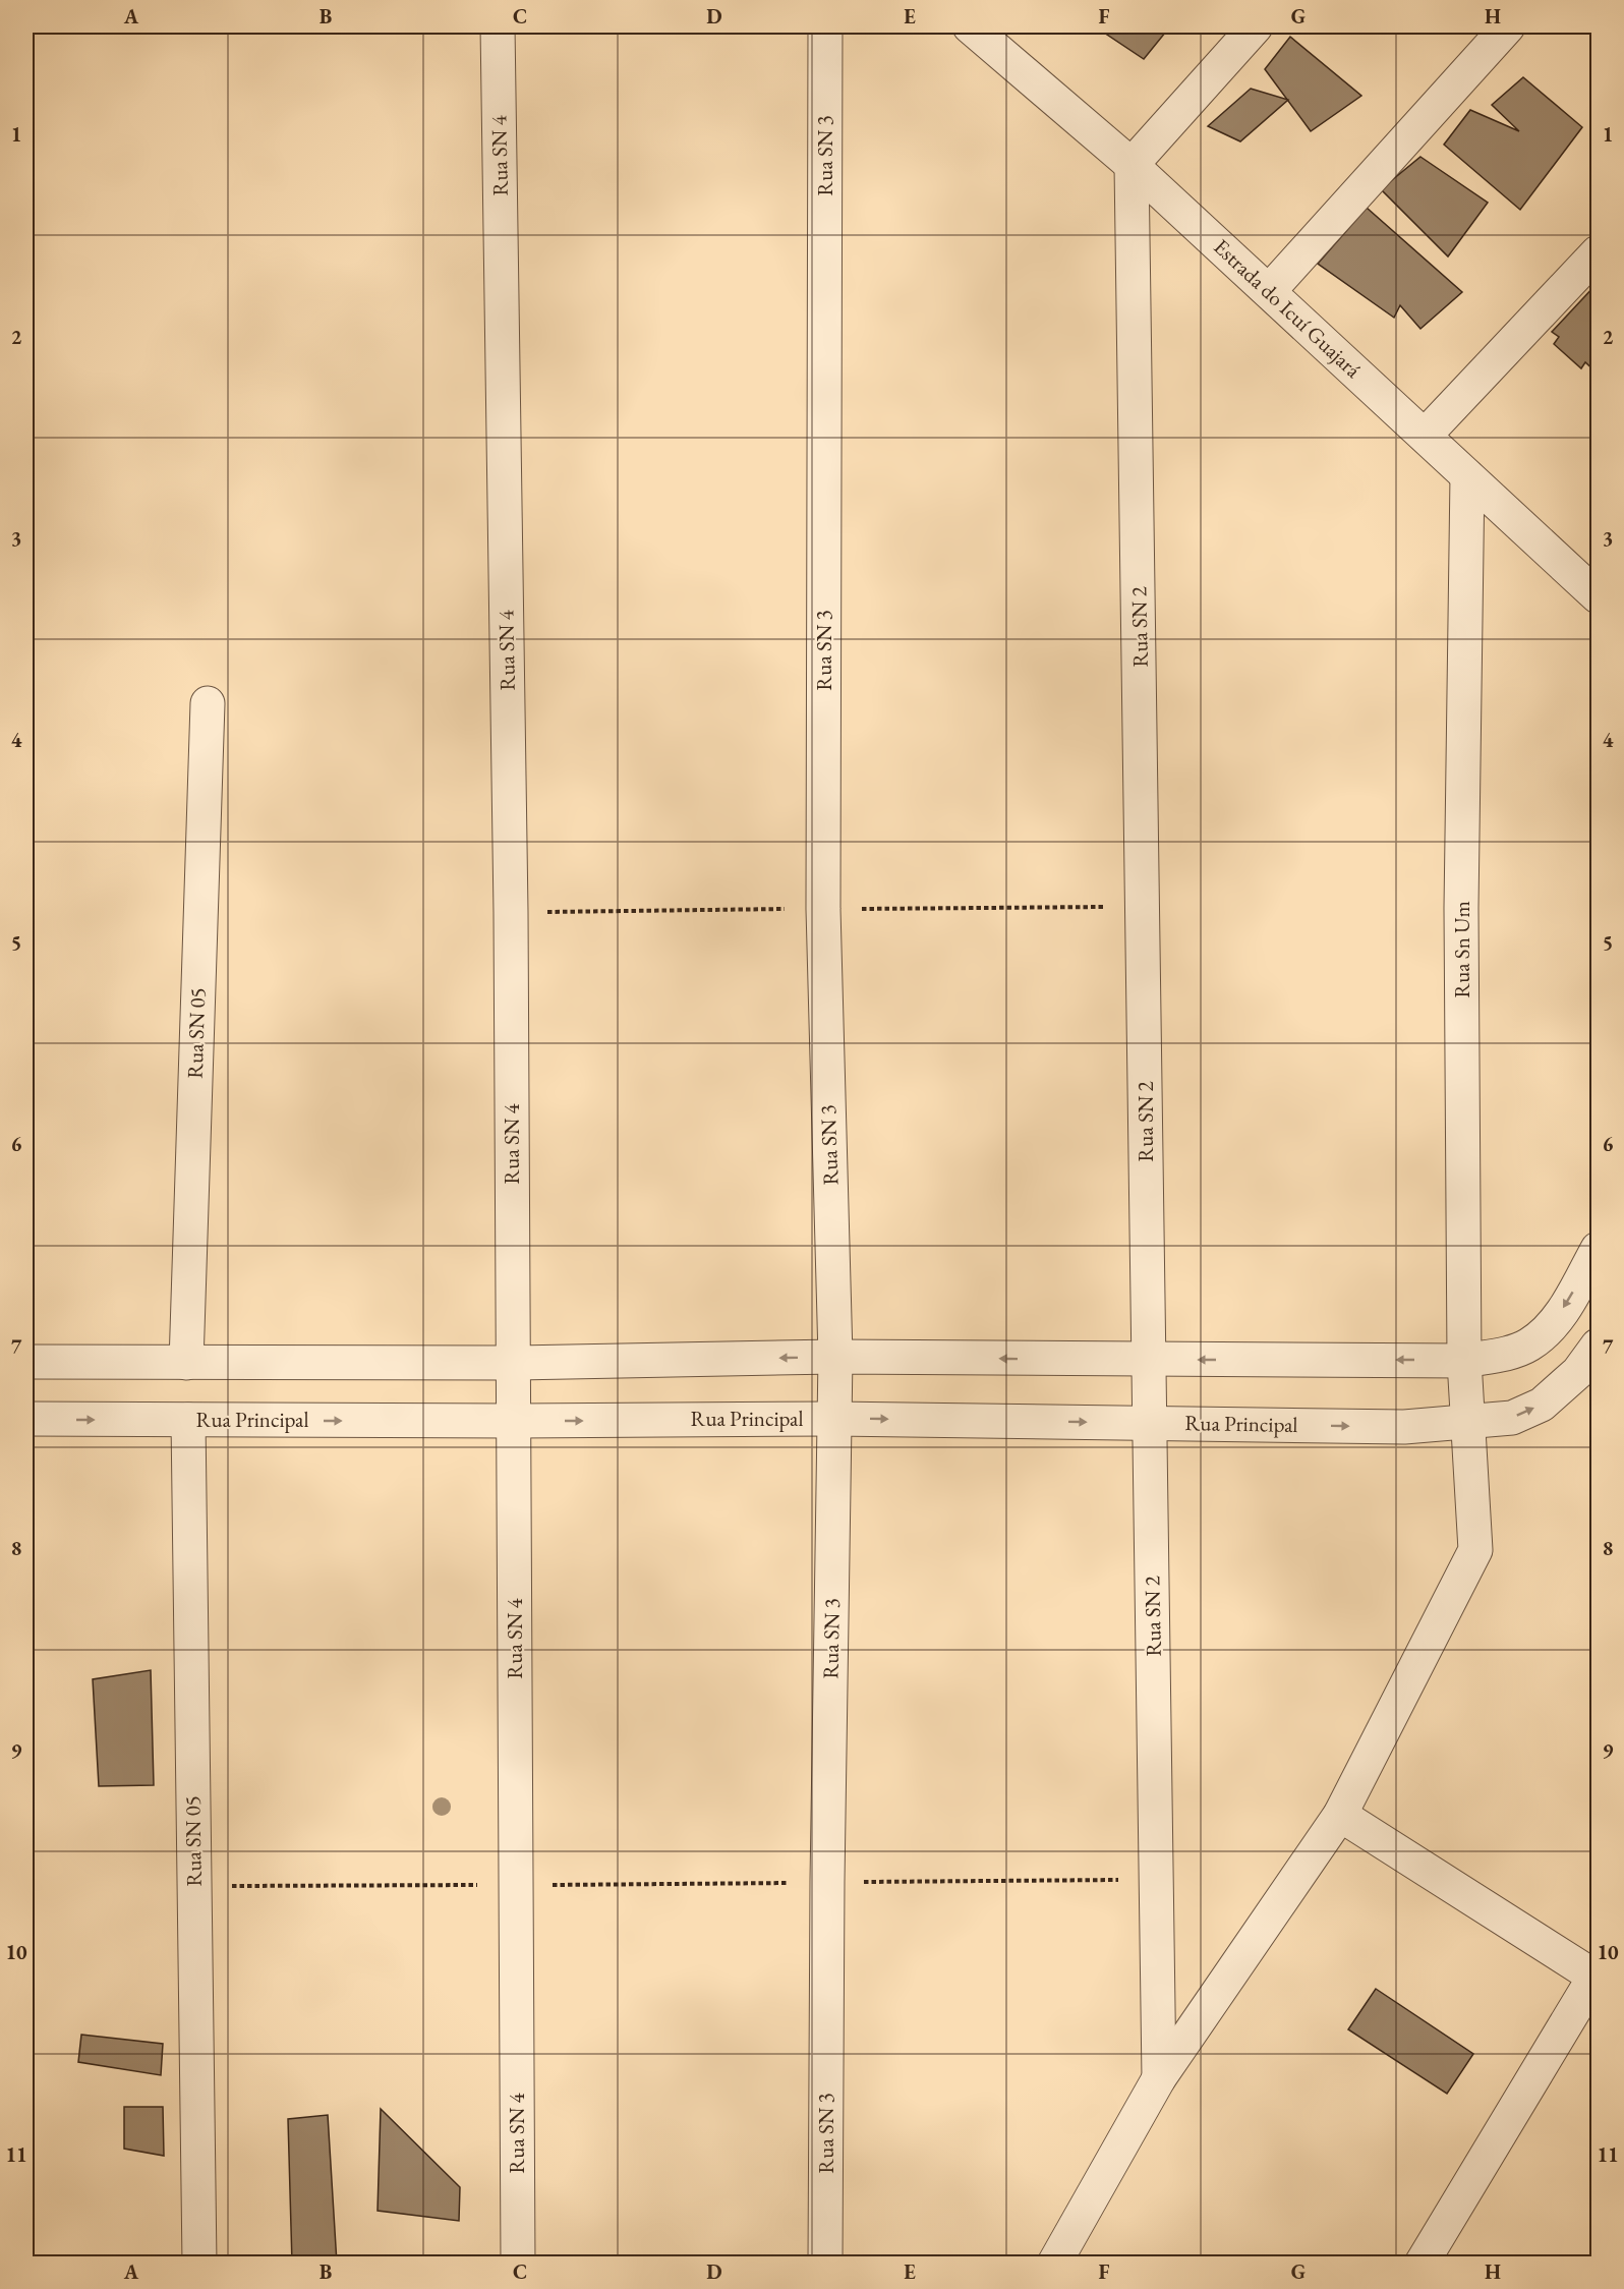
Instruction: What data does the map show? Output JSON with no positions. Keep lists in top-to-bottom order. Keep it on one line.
{"streets":{"street":["Rua SN 4","Rua SN 3","Estrada do Icuí Guajará","Rua SN 2","Rua Sn Um","Rua SN 05","Rua Principal"]},"crossings":[["Rua SN 4","Rua Principal"],["Rua SN 3","Rua Principal"],["Estrada do Icuí Guajará","Rua SN 2"],["Estrada do Icuí Guajará","Rua Sn Um"],["Rua SN 2","Rua Sn Um"],["Rua SN 2","Rua Principal"],["Rua Sn Um","Rua Principal"],["Rua SN 05","Rua Principal"]],"grid":{"columns":["A","B","C","D","E","F","G","H"],"rows":["1","2","3","4","5","6","7","8","9","10","11"]}}
